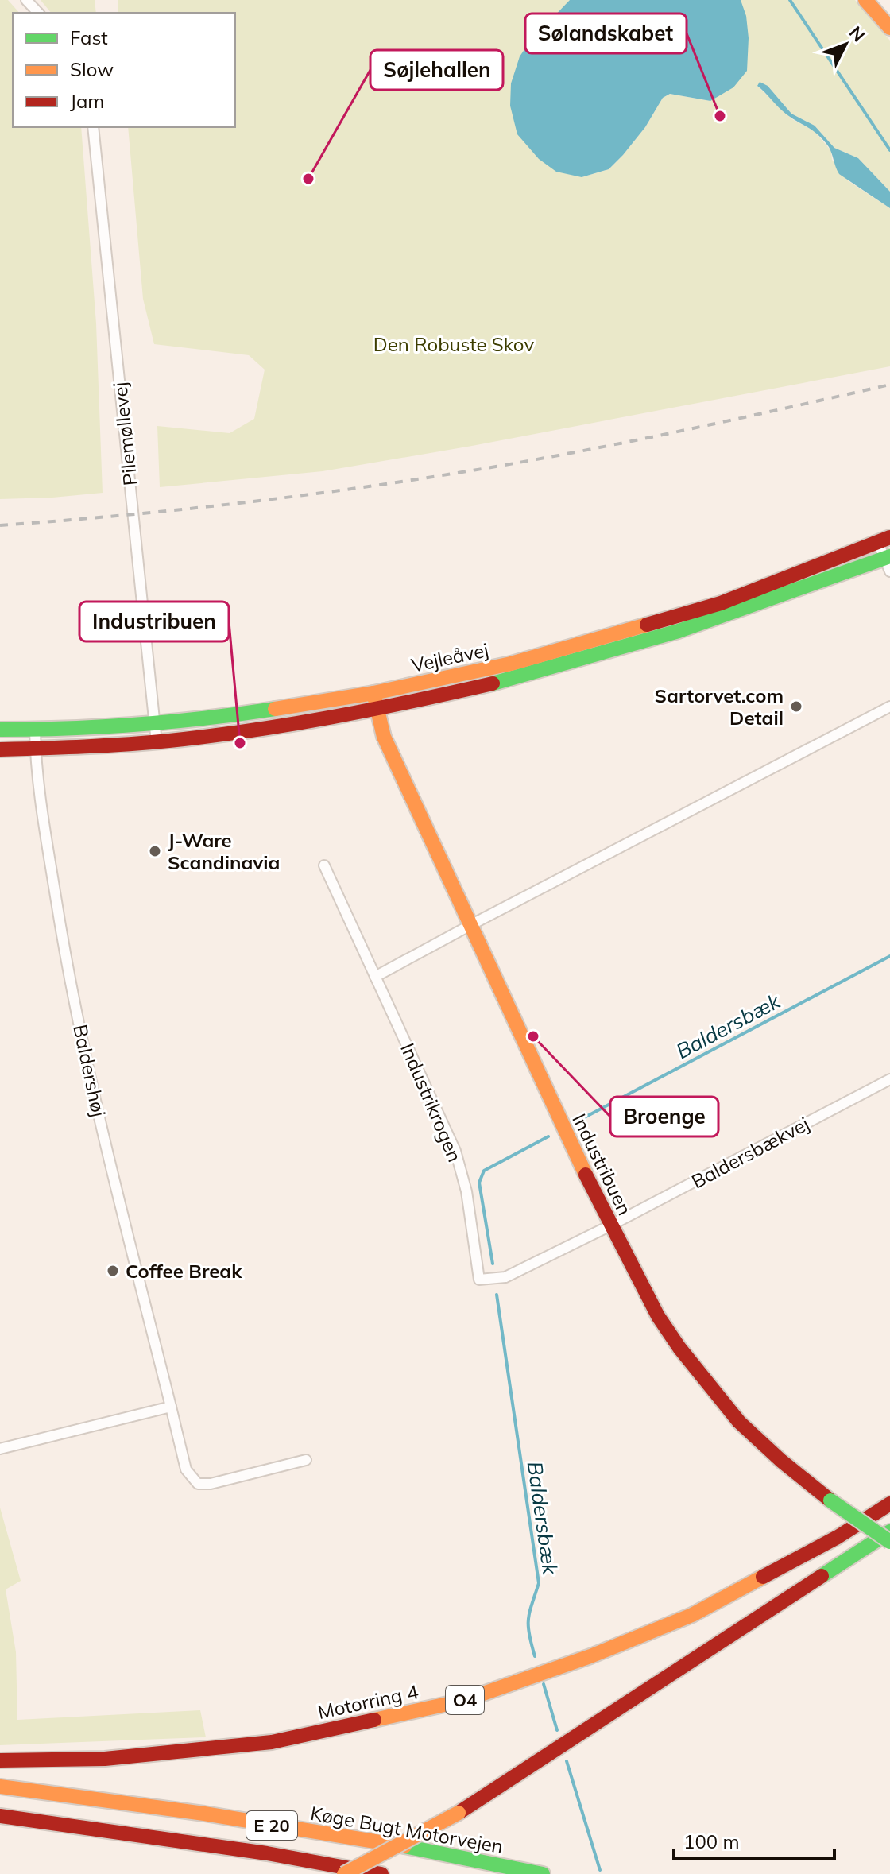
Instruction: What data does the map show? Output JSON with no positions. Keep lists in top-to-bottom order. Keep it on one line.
{"streets":{"main road":["Vejleåvej","Industribuen","O4","Motorring 4","E 20","Køge Bugt Motorvejen"],"street":["Pilemøllevej","Baldershøj","Industrikrogen","Baldersbækvej"]},"crossings":[["Pilemøllevej","Vejleåvej"],["Vejleåvej","Baldershøj"],["Vejleåvej","Industribuen"],["Industrikrogen","Baldersbækvej"],["Industrikrogen","Industribuen"],["Baldersbækvej","Industribuen"]],"water":["Baldersbæk"],"parks":["Den Robuste Skov"],"places":["Sølandskabet","Søjlehallen","Sartorvet.com Detail","Industribuen","J-Ware Scandinavia","Broenge","Coffee Break"],"legend":["Fast","Slow","Jam"],"scale_bar":"100 m","north":"top right"}
